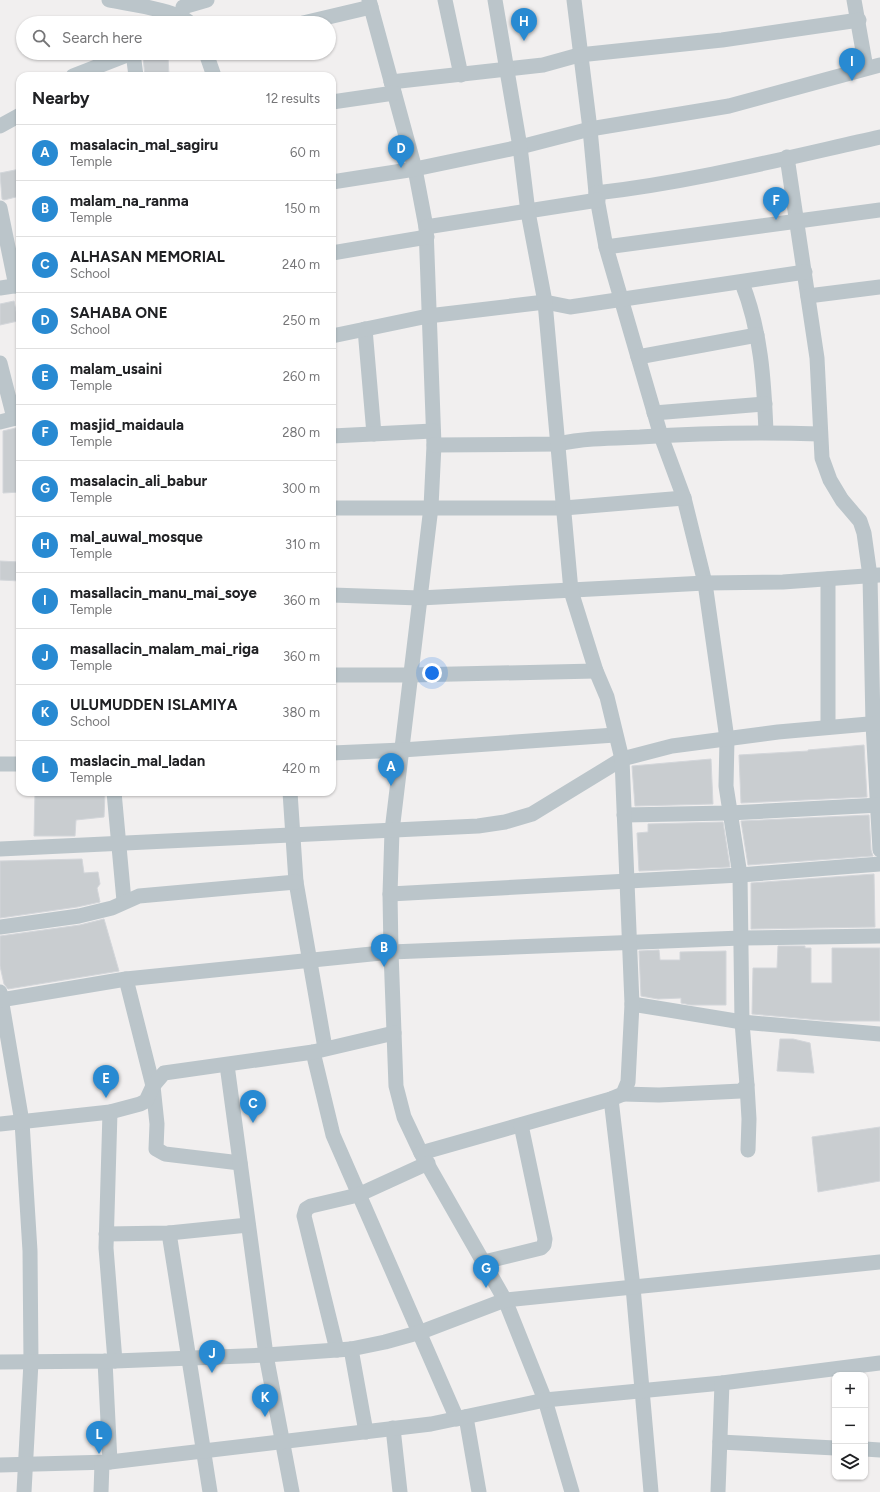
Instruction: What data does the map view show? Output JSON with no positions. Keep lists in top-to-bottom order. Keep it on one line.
{"page":{"pins":["H","I","D","F","A","B","E","C","G","J","K","L"],"search":"Search here","heading":["Nearby","12 results"],"list":[{"mark":"A","name":"masalacin_mal_sagiru","note":"Temple","value":"60 m"},{"mark":"B","name":"malam_na_ranma","note":"Temple","value":"150 m"},{"mark":"C","name":"ALHASAN MEMORIAL","note":"School","value":"240 m"},{"mark":"D","name":"SAHABA ONE","note":"School","value":"250 m"},{"mark":"E","name":"malam_usaini","note":"Temple","value":"260 m"},{"mark":"F","name":"masjid_maidaula","note":"Temple","value":"280 m"},{"mark":"G","name":"masalacin_ali_babur","note":"Temple","value":"300 m"},{"mark":"H","name":"mal_auwal_mosque","note":"Temple","value":"310 m"},{"mark":"I","name":"masallacin_manu_mai_soye","note":"Temple","value":"360 m"},{"mark":"J","name":"masallacin_malam_mai_riga","note":"Temple","value":"360 m"},{"mark":"K","name":"ULUMUDDEN ISLAMIYA","note":"School","value":"380 m"},{"mark":"L","name":"maslacin_mal_ladan","note":"Temple","value":"420 m"}],"map_buttons":["+","−"]}}
